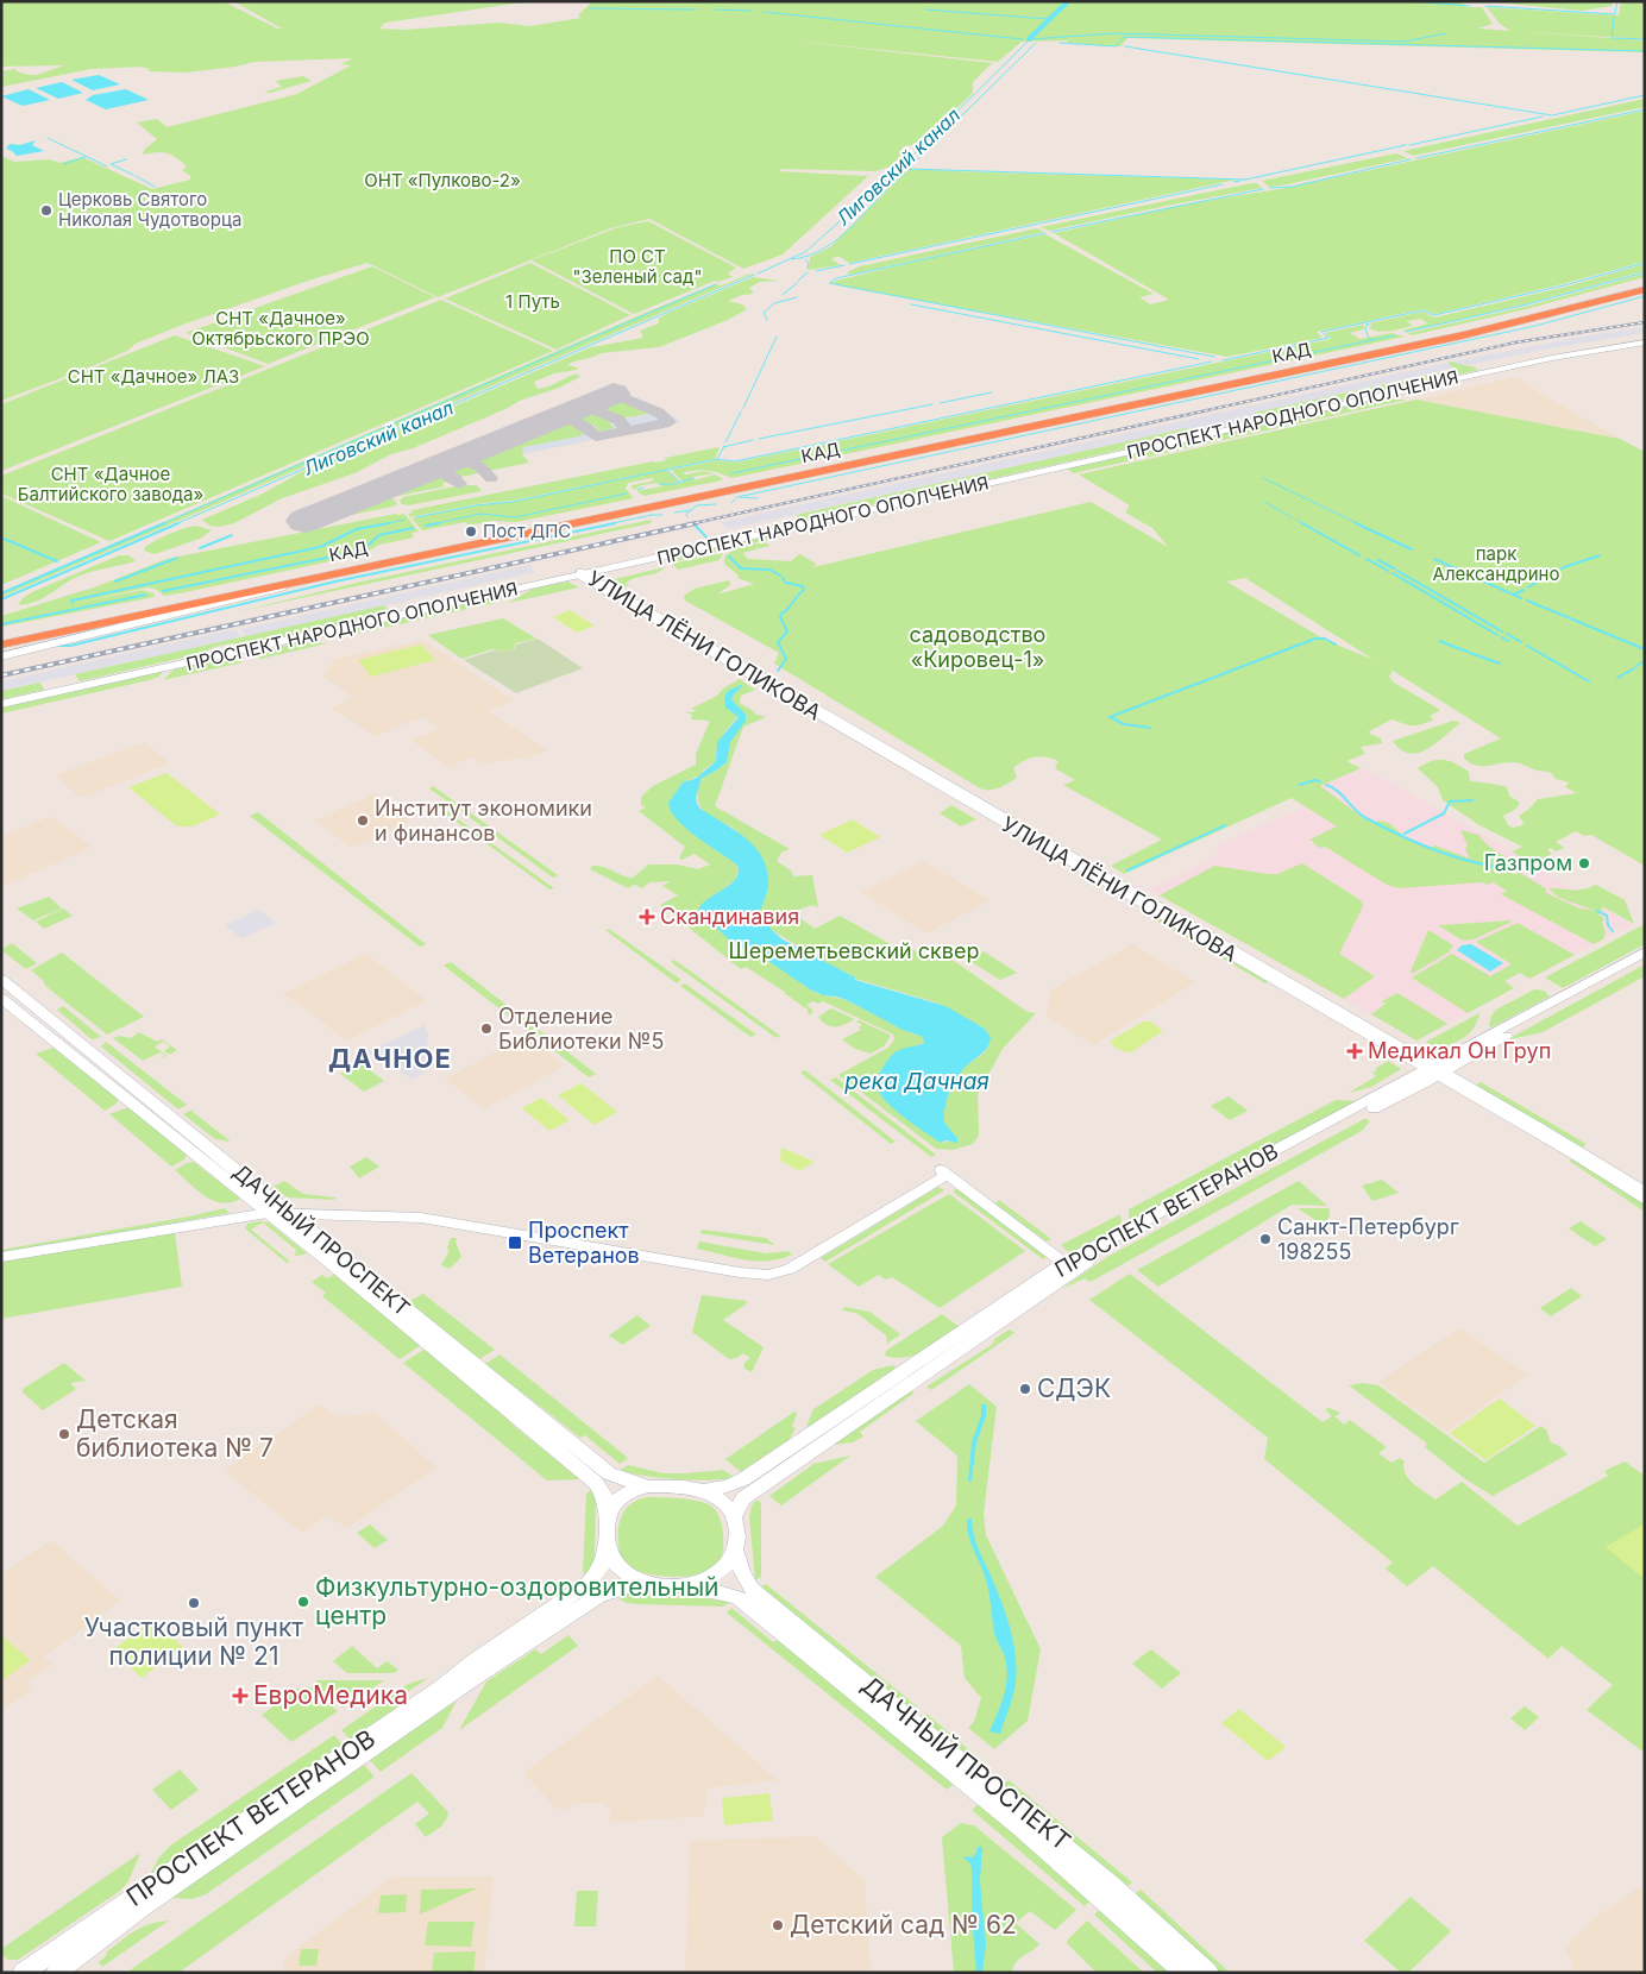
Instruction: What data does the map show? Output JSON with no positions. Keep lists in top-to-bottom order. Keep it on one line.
{"streets":{"highway":["КАД"],"main road":["ПРОСПЕКТ НАРОДНОГО ОПОЛЧЕНИЯ","ПРОСПЕКТ ВЕТЕРАНОВ","ДАЧНЫЙ ПРОСПЕКТ"],"street":["УЛИЦА ЛЁНИ ГОЛИКОВА"]},"crossings":[["ПРОСПЕКТ НАРОДНОГО ОПОЛЧЕНИЯ","УЛИЦА ЛЁНИ ГОЛИКОВА"],["УЛИЦА ЛЁНИ ГОЛИКОВА","ПРОСПЕКТ ВЕТЕРАНОВ"],["ПРОСПЕКТ ВЕТЕРАНОВ","ДАЧНЫЙ ПРОСПЕКТ"]],"districts":["ДАЧНОЕ"],"water":["Лиговский канал","река Дачная"],"parks":["ОНТ «Пулково-2»","ПО СТ \"Зеленый сад\"","1 Путь","СНТ «Дачное» Октябрьского ПРЭО","СНТ «Дачное» ЛАЗ","СНТ «Дачное Балтийского завода»","парк Александрино","садоводство «Кировец-1»","Шереметьевский сквер"],"places":{"other":["Церковь Святого Николая Чудотворца","Пост ДПС","Институт экономики и финансов","Газпром","Отделение Библиотеки №5","Санкт-Петербург 198255","СДЭК","Детская библиотека № 7","Физкультурно-оздоровительный центр","Участковый пункт полиции № 21","Детский сад № 62"],"health":["Скандинавия","Медикал Он Груп","ЕвроМедика"],"transit":["Проспект Ветеранов"]}}
